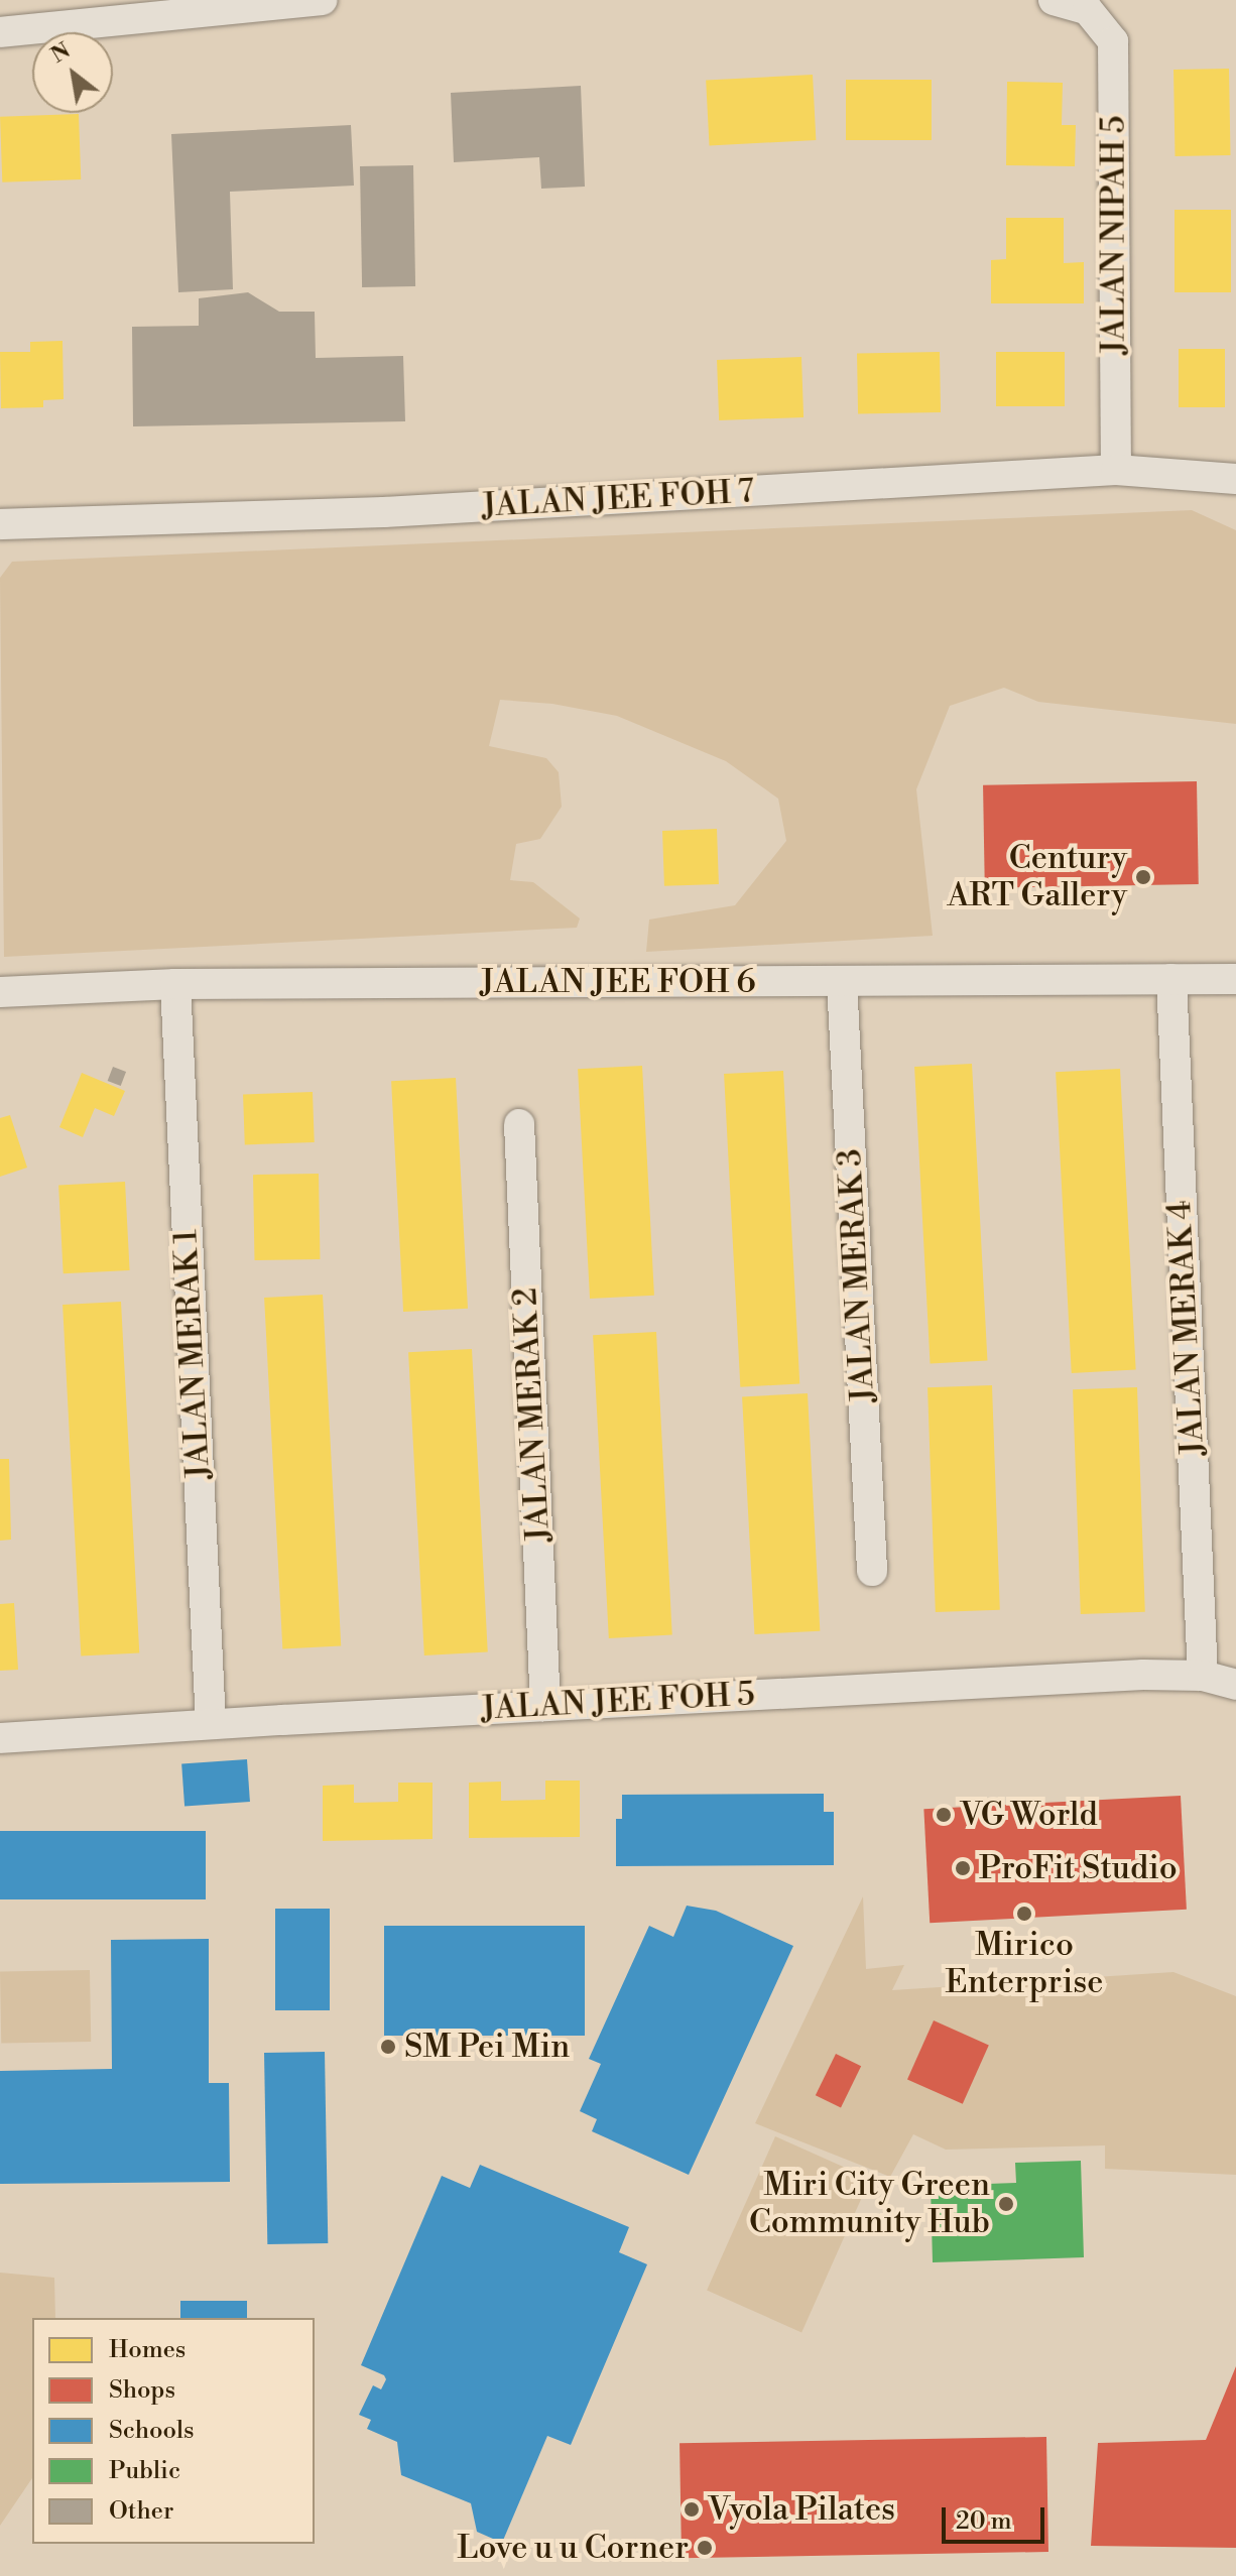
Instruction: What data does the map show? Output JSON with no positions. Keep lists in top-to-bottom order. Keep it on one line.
{"streets":{"street":["JALAN NIPAH 5","JALAN JEE FOH 7","JALAN JEE FOH 6","JALAN MERAK 3","JALAN MERAK 4","JALAN MERAK 1","JALAN MERAK 2","JALAN JEE FOH 5"]},"crossings":[["JALAN NIPAH 5","JALAN JEE FOH 7"],["JALAN JEE FOH 6","JALAN MERAK 3"],["JALAN JEE FOH 6","JALAN MERAK 4"],["JALAN JEE FOH 6","JALAN MERAK 1"],["JALAN MERAK 4","JALAN JEE FOH 5"],["JALAN MERAK 1","JALAN JEE FOH 5"],["JALAN MERAK 2","JALAN JEE FOH 5"]],"places":["Century ART Gallery","VG World","ProFit Studio","Mirico Enterprise","SM Pei Min","Miri City Green Community Hub","Vyola Pilates","Love u u Corner"],"legend":["Homes","Shops","Schools","Public","Other"],"scale_bar":"20 m","north":"top left"}
